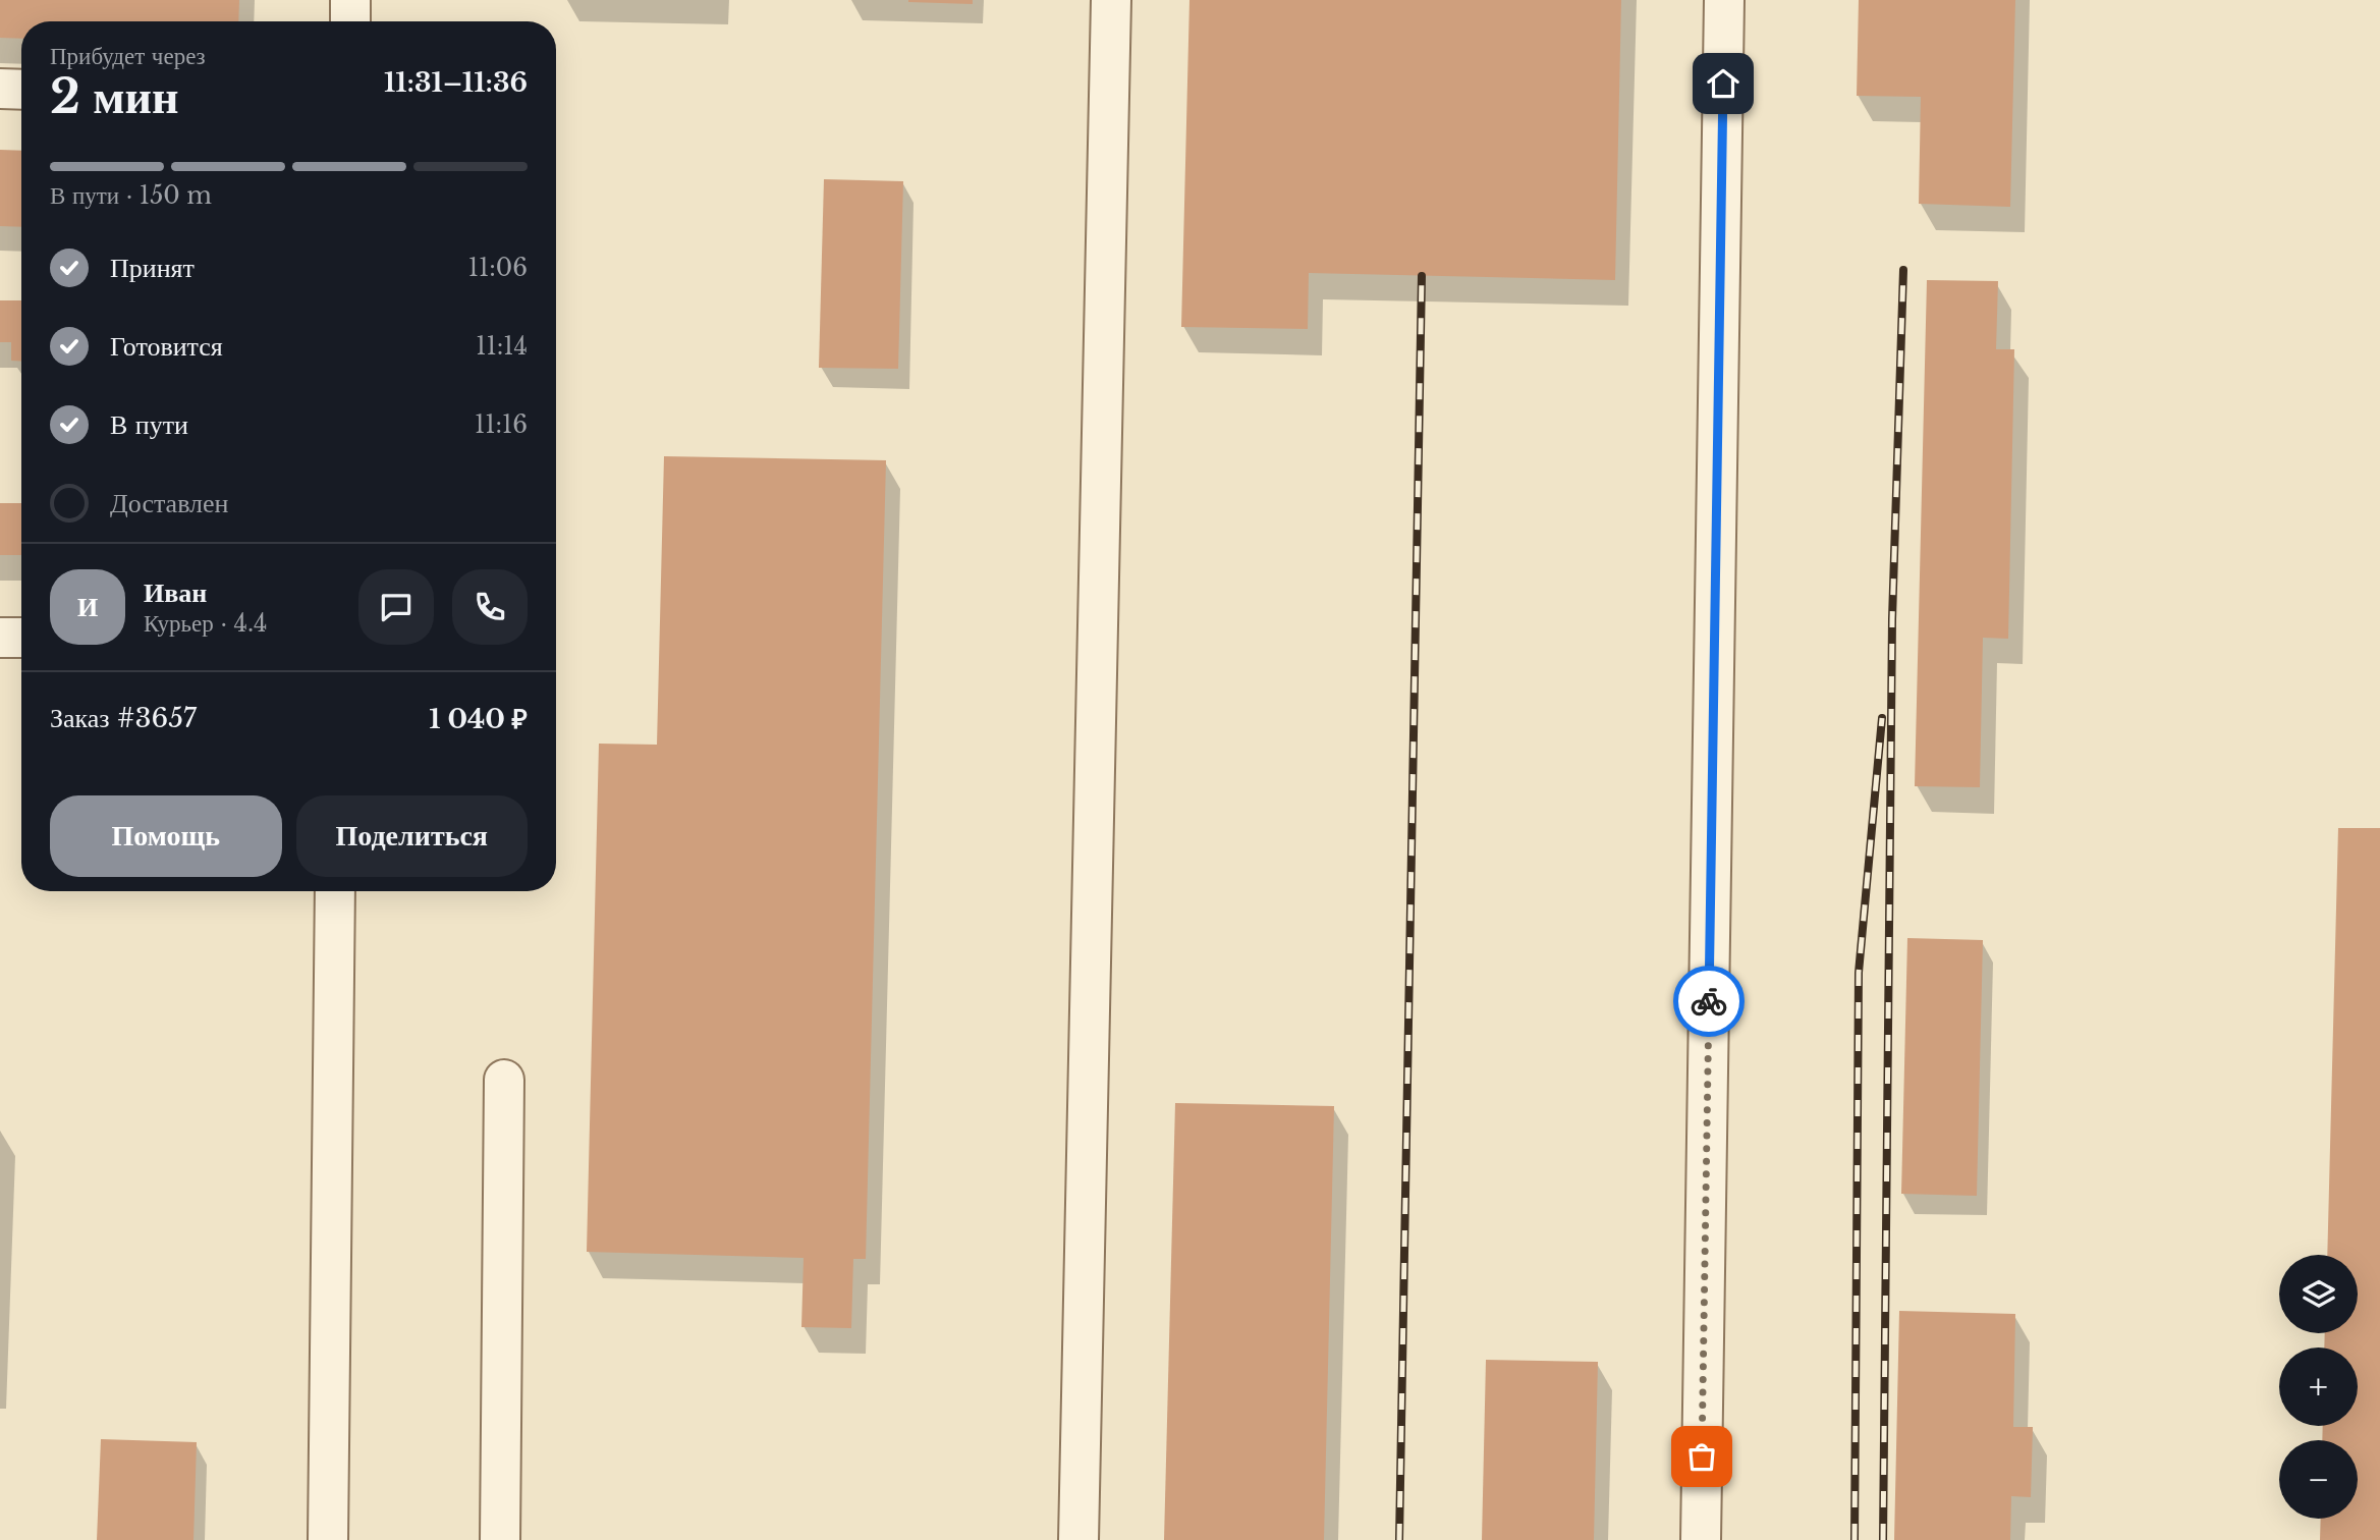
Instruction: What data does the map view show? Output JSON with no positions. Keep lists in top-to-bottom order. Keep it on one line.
{"page":{"heading":["2 мин","Прибудет через","11:31–11:36"],"panel":["Иван","Курьер · 4.4","Заказ #3657","1 040 ₽"],"bar":"В пути · 150 m","list":[["Принят","11:06"],["Готовится","11:14"],["В пути","11:16"],"Доставлен"],"round":"И","buttons":["Помощь","Поделиться"],"map_buttons":["+","−"]}}
